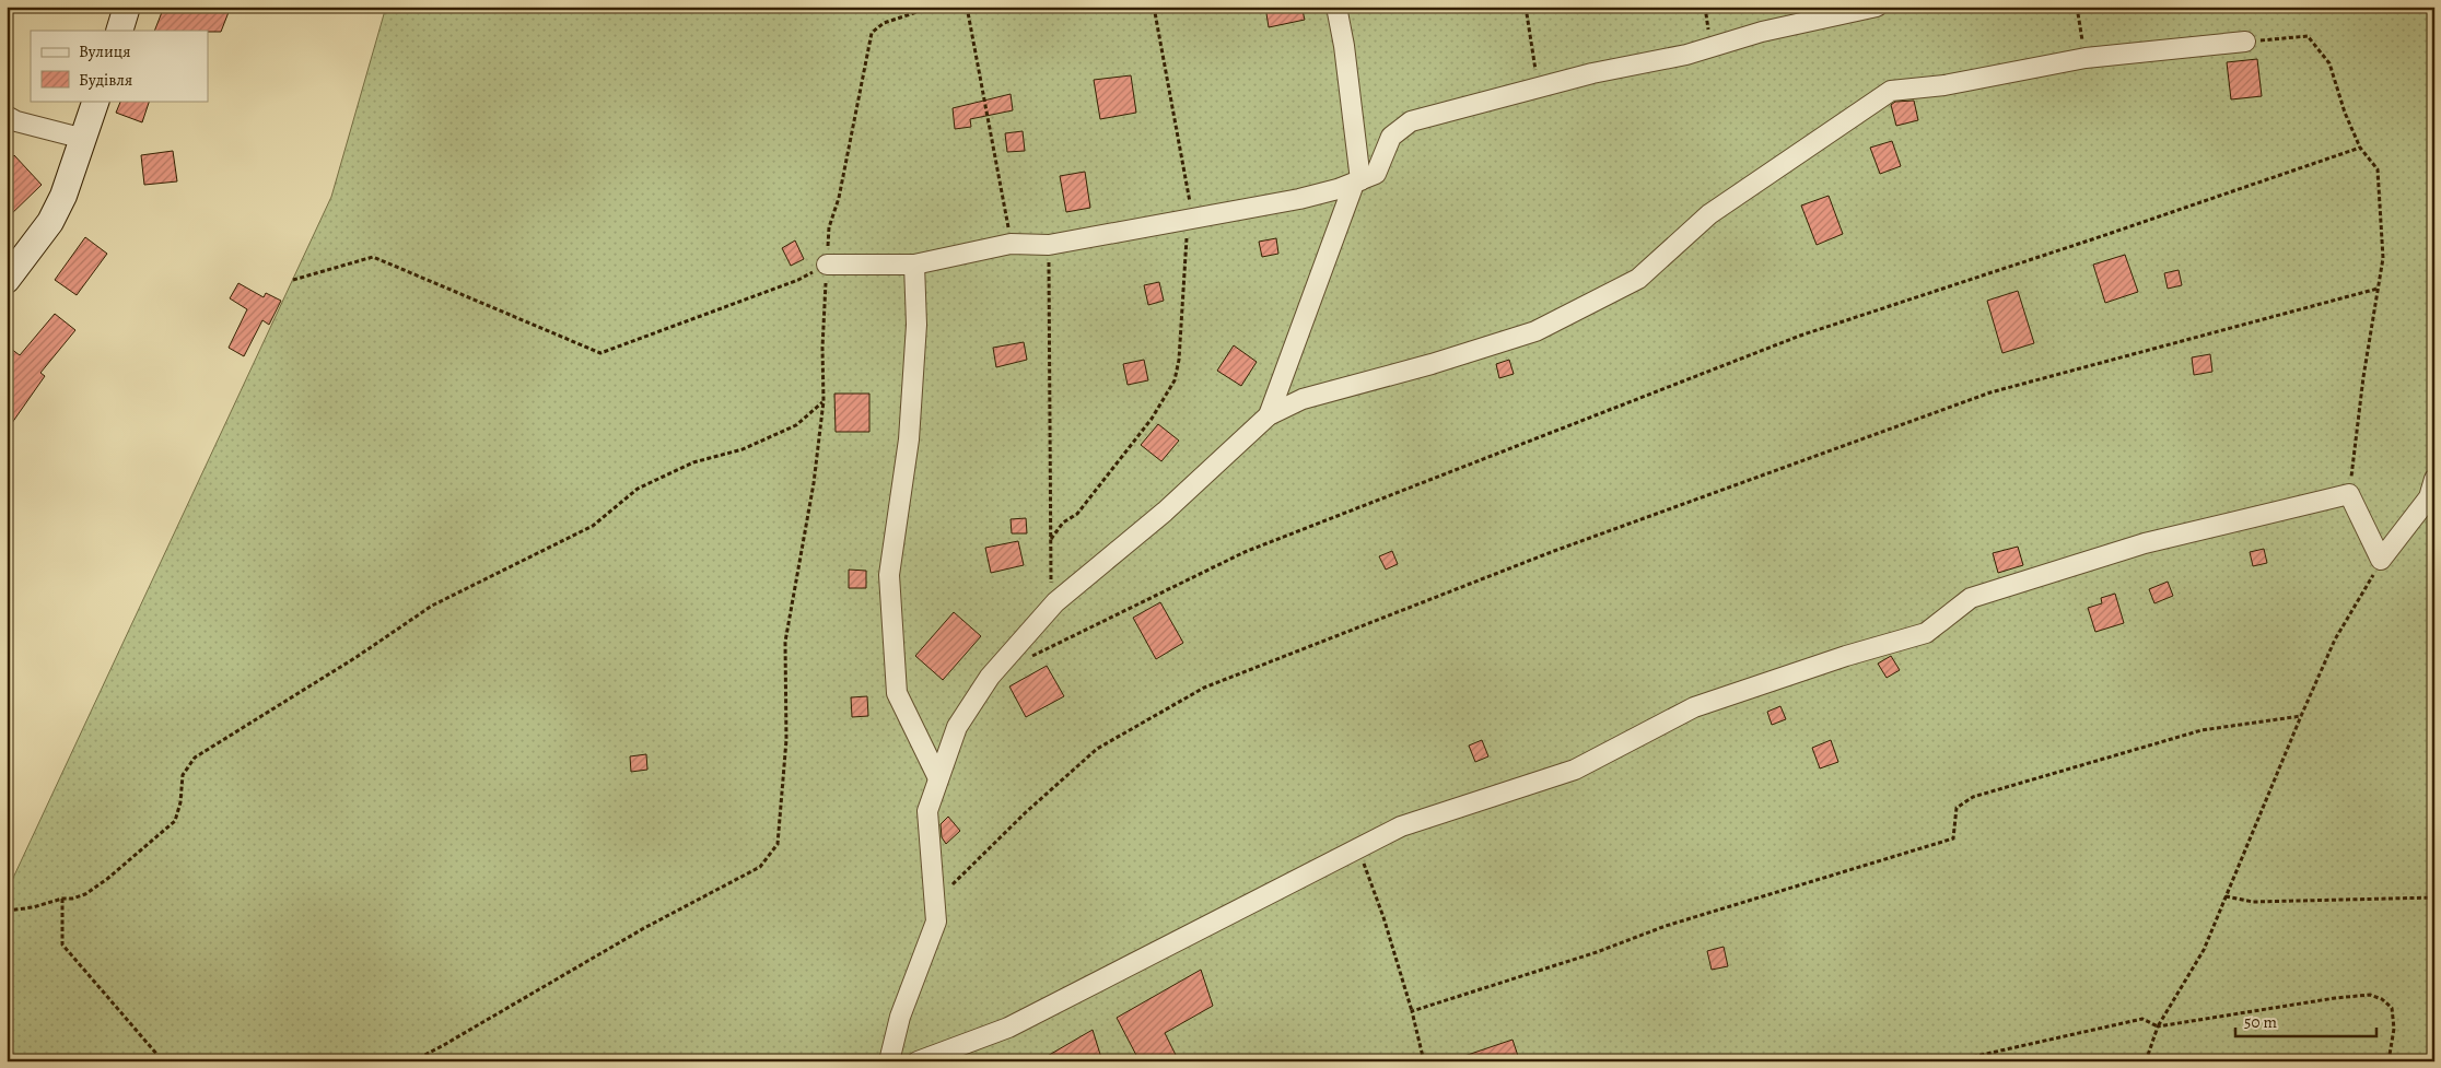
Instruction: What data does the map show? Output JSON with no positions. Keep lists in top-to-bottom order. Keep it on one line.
{"legend":["Вулиця","Будівля"],"scale_bar":"50 m"}
